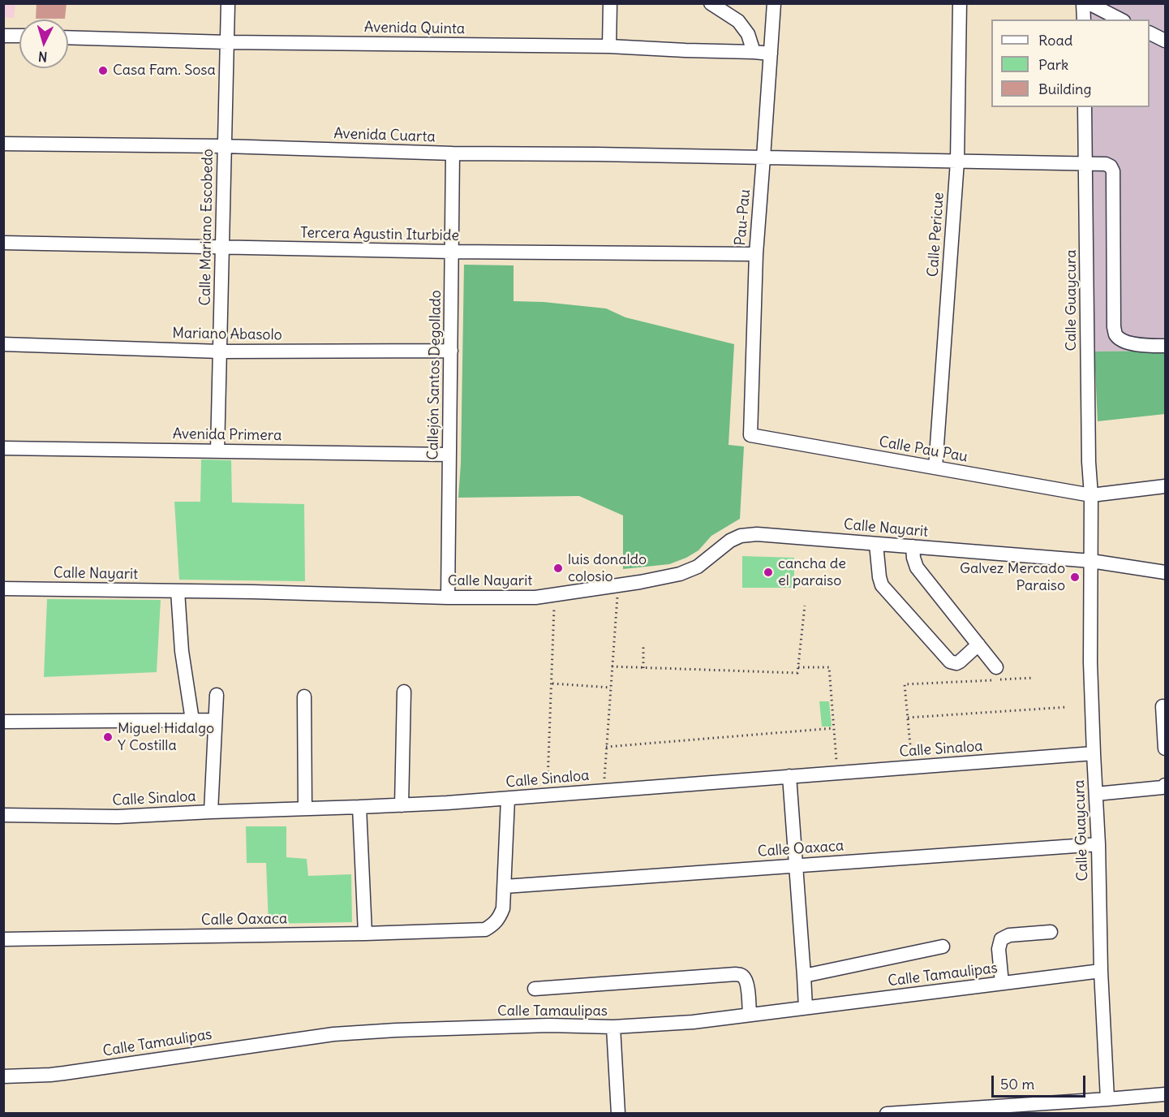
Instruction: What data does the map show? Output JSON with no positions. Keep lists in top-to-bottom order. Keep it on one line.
{"streets":{"street":["Avenida Quinta","Avenida Cuarta","Pau-Pau","Calle Mariano Escobedo","Tercera Agustin Iturbide","Calle Pericue","Calle Guaycura","Mariano Abasolo","Callejón Santos Degollado","Avenida Primera","Calle Pau Pau","Calle Nayarit","Calle Sinaloa","Calle Oaxaca","Calle Tamaulipas"]},"crossings":[["Avenida Quinta","Pau-Pau"],["Avenida Quinta","Calle Mariano Escobedo"],["Avenida Cuarta","Pau-Pau"],["Avenida Cuarta","Calle Mariano Escobedo"],["Avenida Cuarta","Calle Pericue"],["Avenida Cuarta","Calle Guaycura"],["Avenida Cuarta","Callejón Santos Degollado"],["Pau-Pau","Tercera Agustin Iturbide"],["Pau-Pau","Calle Pau Pau"],["Calle Mariano Escobedo","Tercera Agustin Iturbide"],["Calle Mariano Escobedo","Mariano Abasolo"],["Calle Mariano Escobedo","Avenida Primera"],["Tercera Agustin Iturbide","Callejón Santos Degollado"],["Calle Pericue","Calle Pau Pau"],["Calle Guaycura","Calle Pau Pau"],["Calle Guaycura","Calle Nayarit"],["Calle Guaycura","Calle Sinaloa"],["Calle Guaycura","Calle Oaxaca"],["Calle Guaycura","Calle Tamaulipas"],["Mariano Abasolo","Callejón Santos Degollado"],["Callejón Santos Degollado","Avenida Primera"],["Callejón Santos Degollado","Calle Nayarit"]],"places":["Casa Fam. Sosa","luis donaldo colosio","cancha de el paraiso","Galvez Mercado Paraiso","Miguel Hidalgo Y Costilla"],"legend":["Road","Park","Building"],"scale_bar":"50 m","north":"bottom"}
